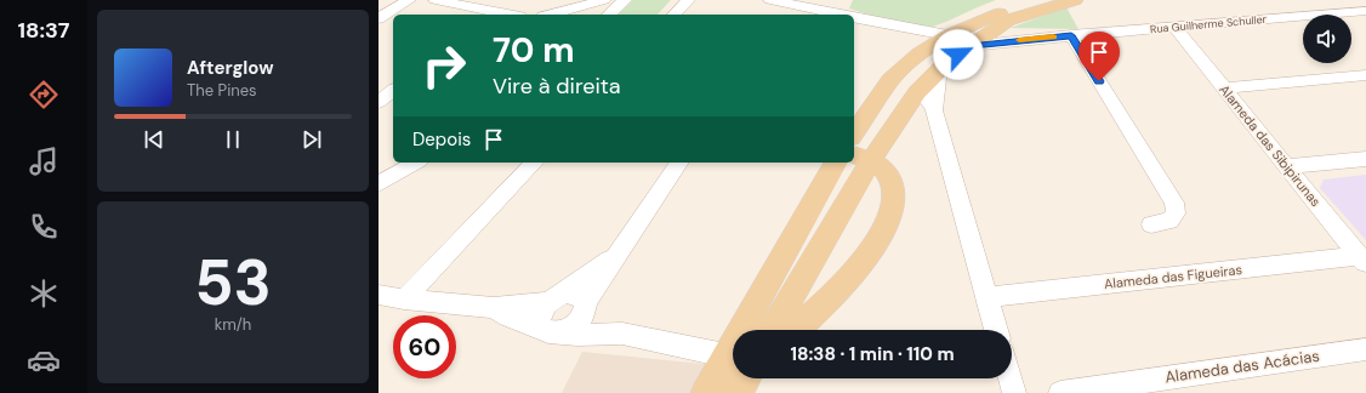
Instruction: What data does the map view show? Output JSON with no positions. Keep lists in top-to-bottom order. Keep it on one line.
{"streets":{"street":["Rua Guilherme Schuller","Alameda das Sibipirunas","Alameda das Figueiras","Alameda das Acácias"]},"crossings":[["Rua Guilherme Schuller","Alameda das Sibipirunas"],["Alameda das Sibipirunas","Alameda das Figueiras"]],"page":{"tabs":"18:37","turn":["70 m","Vire à direita"],"song":["Afterglow","The Pines"],"then":"Depois","tile":["53","km/h"],"limit":"60","trip":"18:38 · 1 min · 110 m"}}
